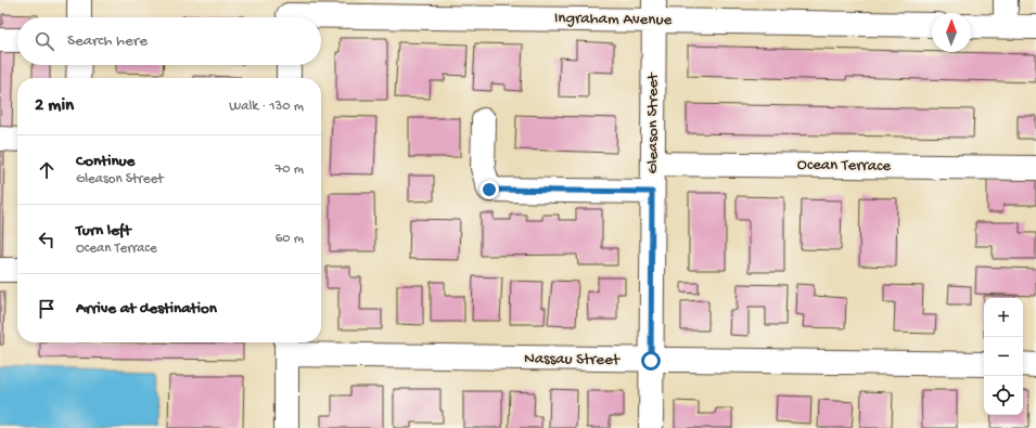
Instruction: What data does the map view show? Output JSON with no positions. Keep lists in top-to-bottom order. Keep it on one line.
{"streets":{"street":["Ingraham Avenue","Gleason Street","Ocean Terrace","Nassau Street"]},"crossings":[["Ingraham Avenue","Gleason Street"],["Gleason Street","Ocean Terrace"],["Gleason Street","Nassau Street"]],"north":"top","page":{"search":"Search here","heading":["2 min","Walk · 130 m"],"list":[["Continue","Gleason Street","70 m"],["Turn left","Ocean Terrace","60 m"],"Arrive at destination"],"map_buttons":["+","−"]}}
